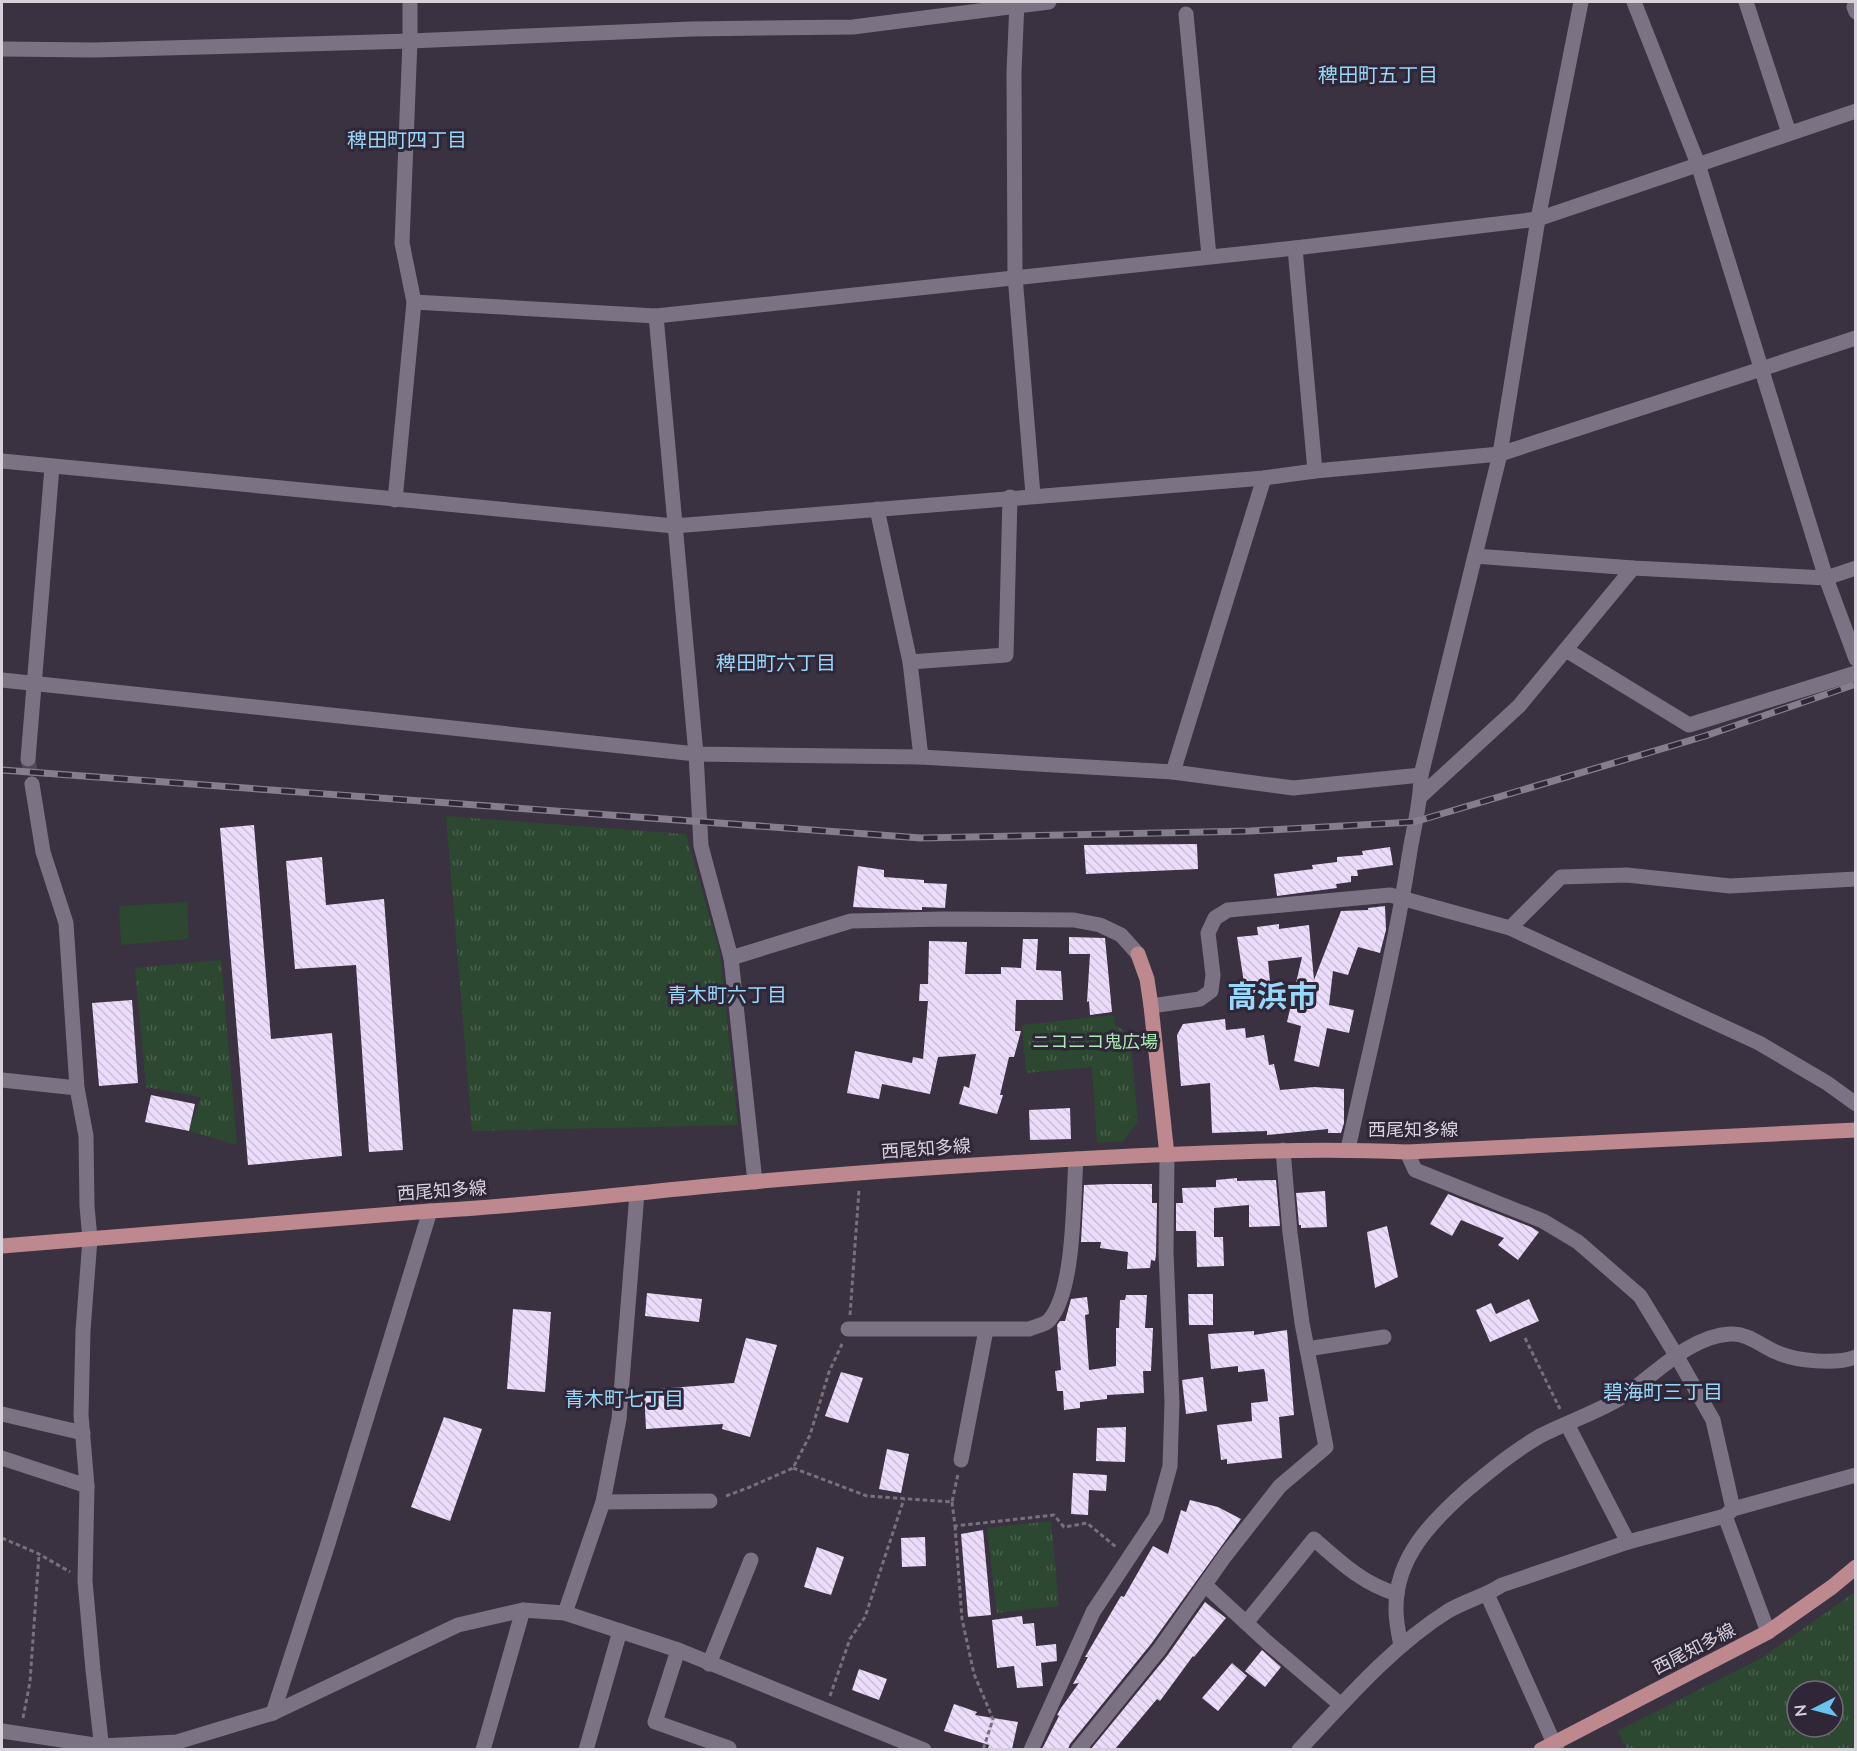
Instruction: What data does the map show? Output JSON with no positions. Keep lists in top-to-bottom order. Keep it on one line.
{"streets":{"main road":["西尾知多線"]},"districts":["稗田町五丁目","稗田町四丁目","稗田町六丁目","青木町六丁目","高浜市","碧海町三丁目","青木町七丁目"],"parks":["ニコニコ鬼広場"],"north":"left"}
